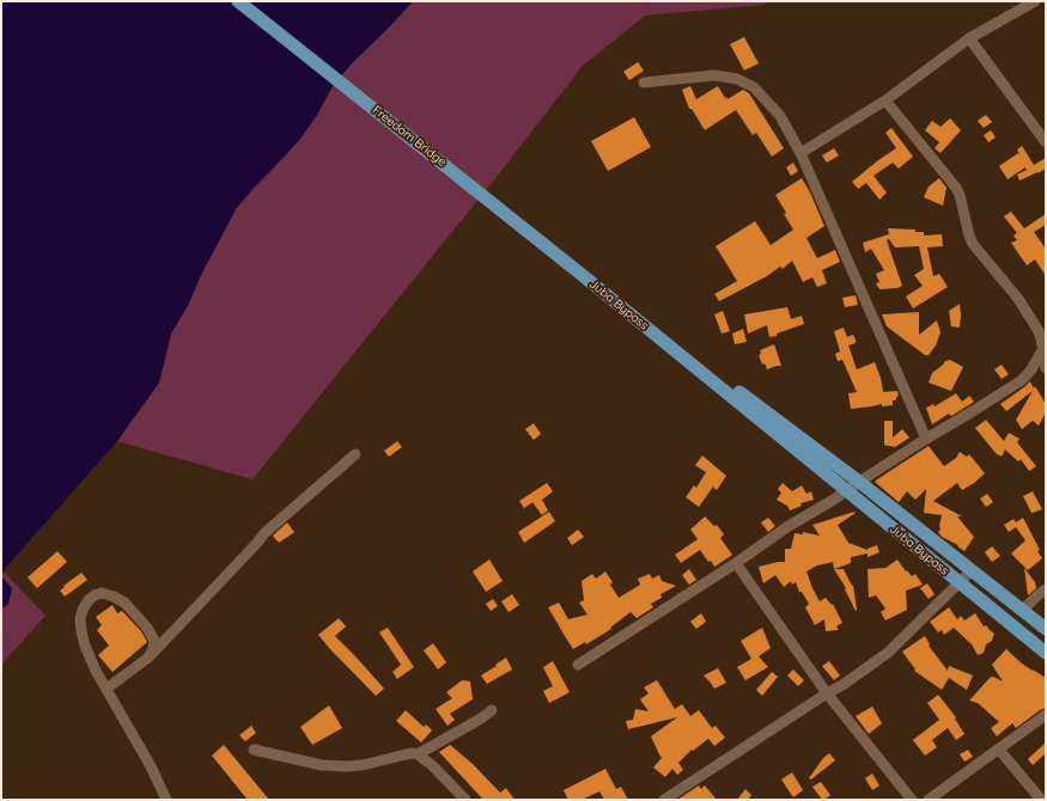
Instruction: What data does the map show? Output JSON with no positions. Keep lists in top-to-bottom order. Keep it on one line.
{"streets":{"main road":["Freedom Bridge","Juba Bypass"]},"crossings":[["Freedom Bridge","Juba Bypass"]]}
